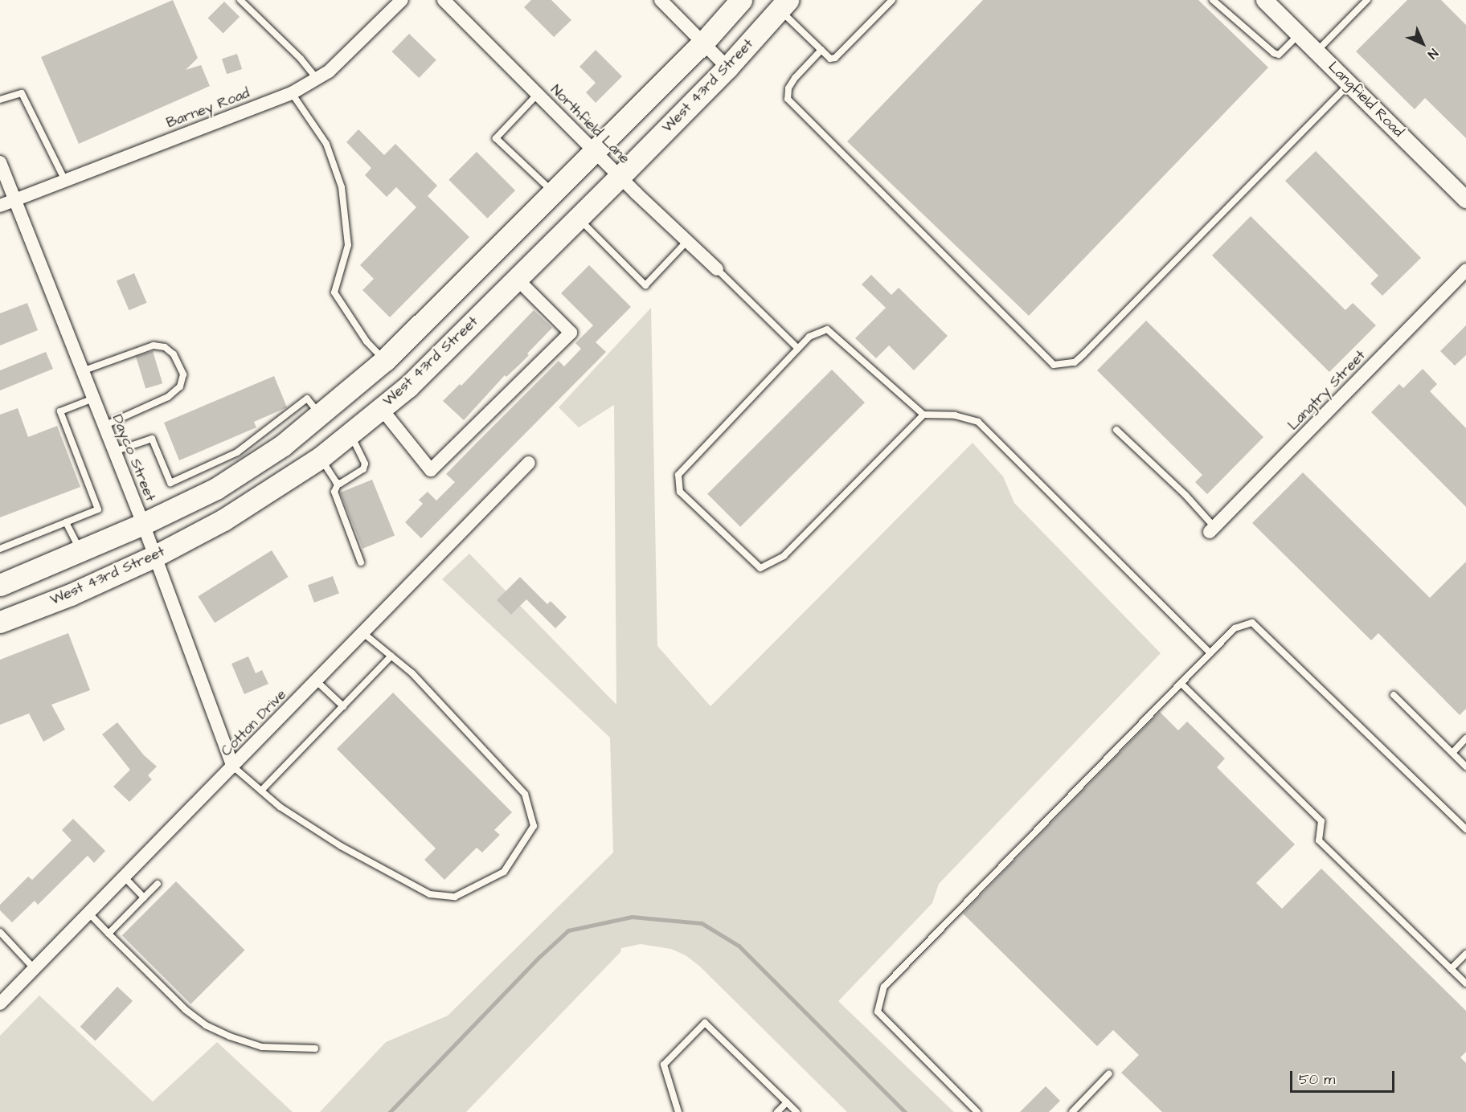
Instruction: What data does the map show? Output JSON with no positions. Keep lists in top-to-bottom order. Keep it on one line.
{"streets":{"main road":["West 43rd Street"],"street":["Langfield Road","Barney Road","Northfield Lane","Langtry Street","Dayco Street","Cotton Drive"]},"crossings":[["West 43rd Street","Northfield Lane"],["West 43rd Street","Dayco Street"],["Barney Road","Dayco Street"],["Dayco Street","Cotton Drive"]],"scale_bar":"50 m","north":"bottom right"}
